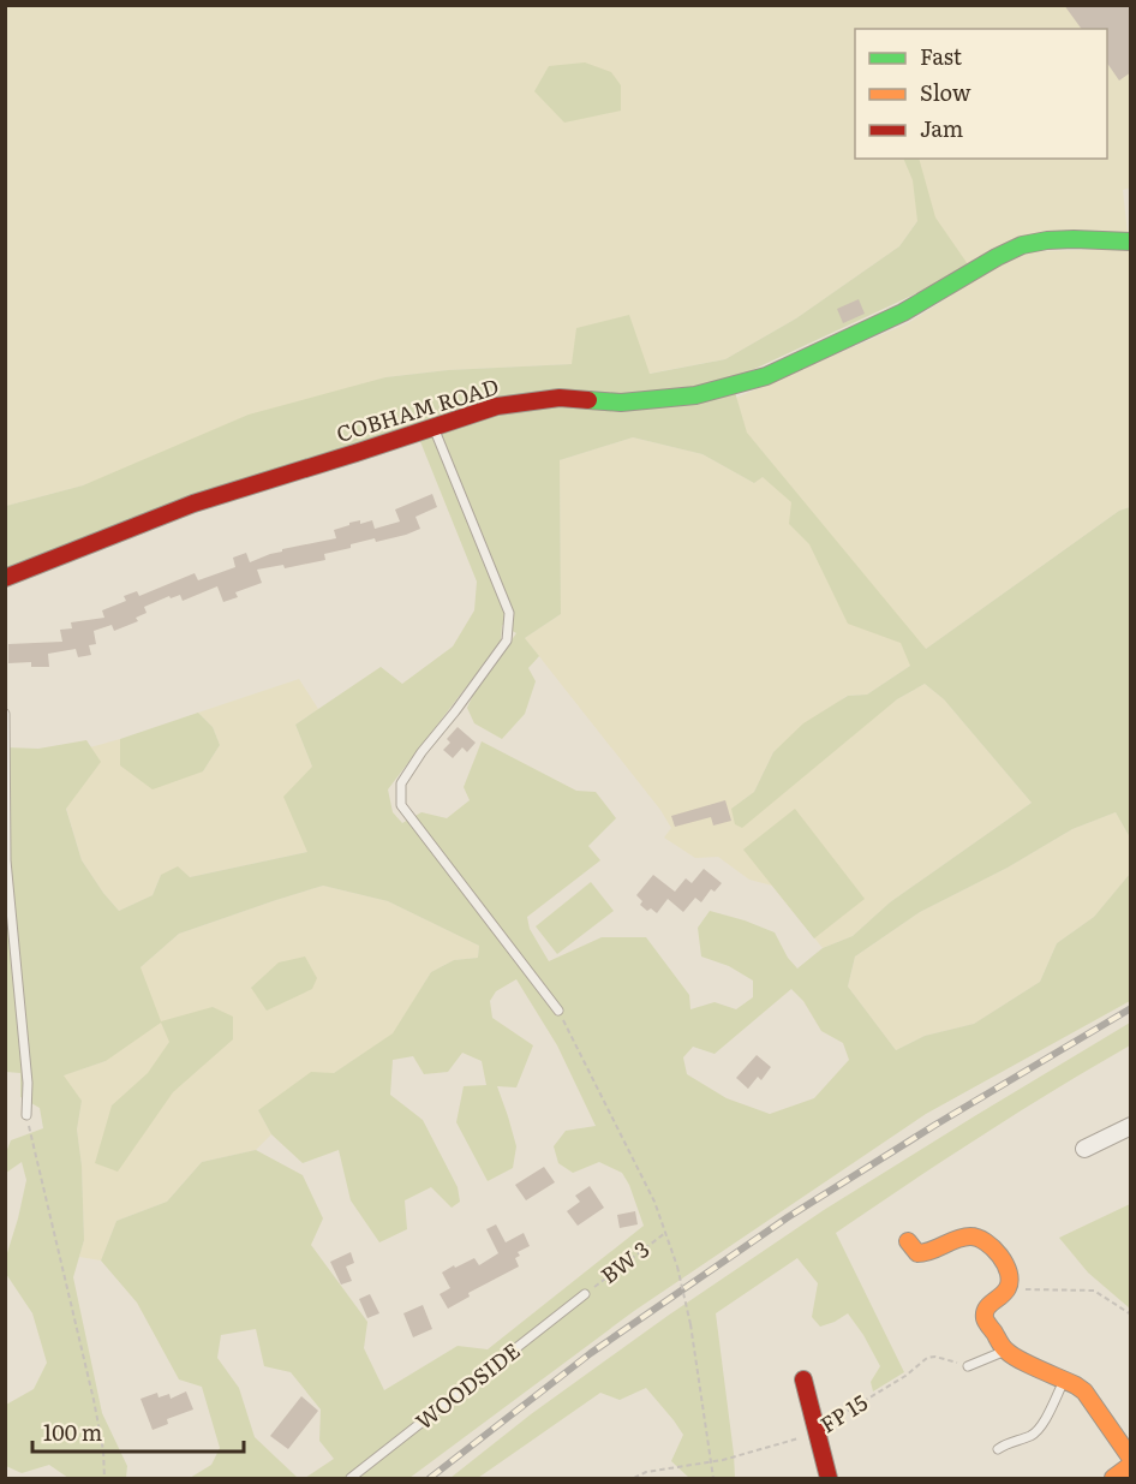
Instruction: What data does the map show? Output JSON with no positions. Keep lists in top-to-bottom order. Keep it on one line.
{"streets":{"street":["COBHAM ROAD"],"lane":["WOODSIDE"],"path":["BW 3","FP 15"]},"crossings":[["BW 3","WOODSIDE"]],"legend":["Fast","Slow","Jam"],"scale_bar":"100 m"}
